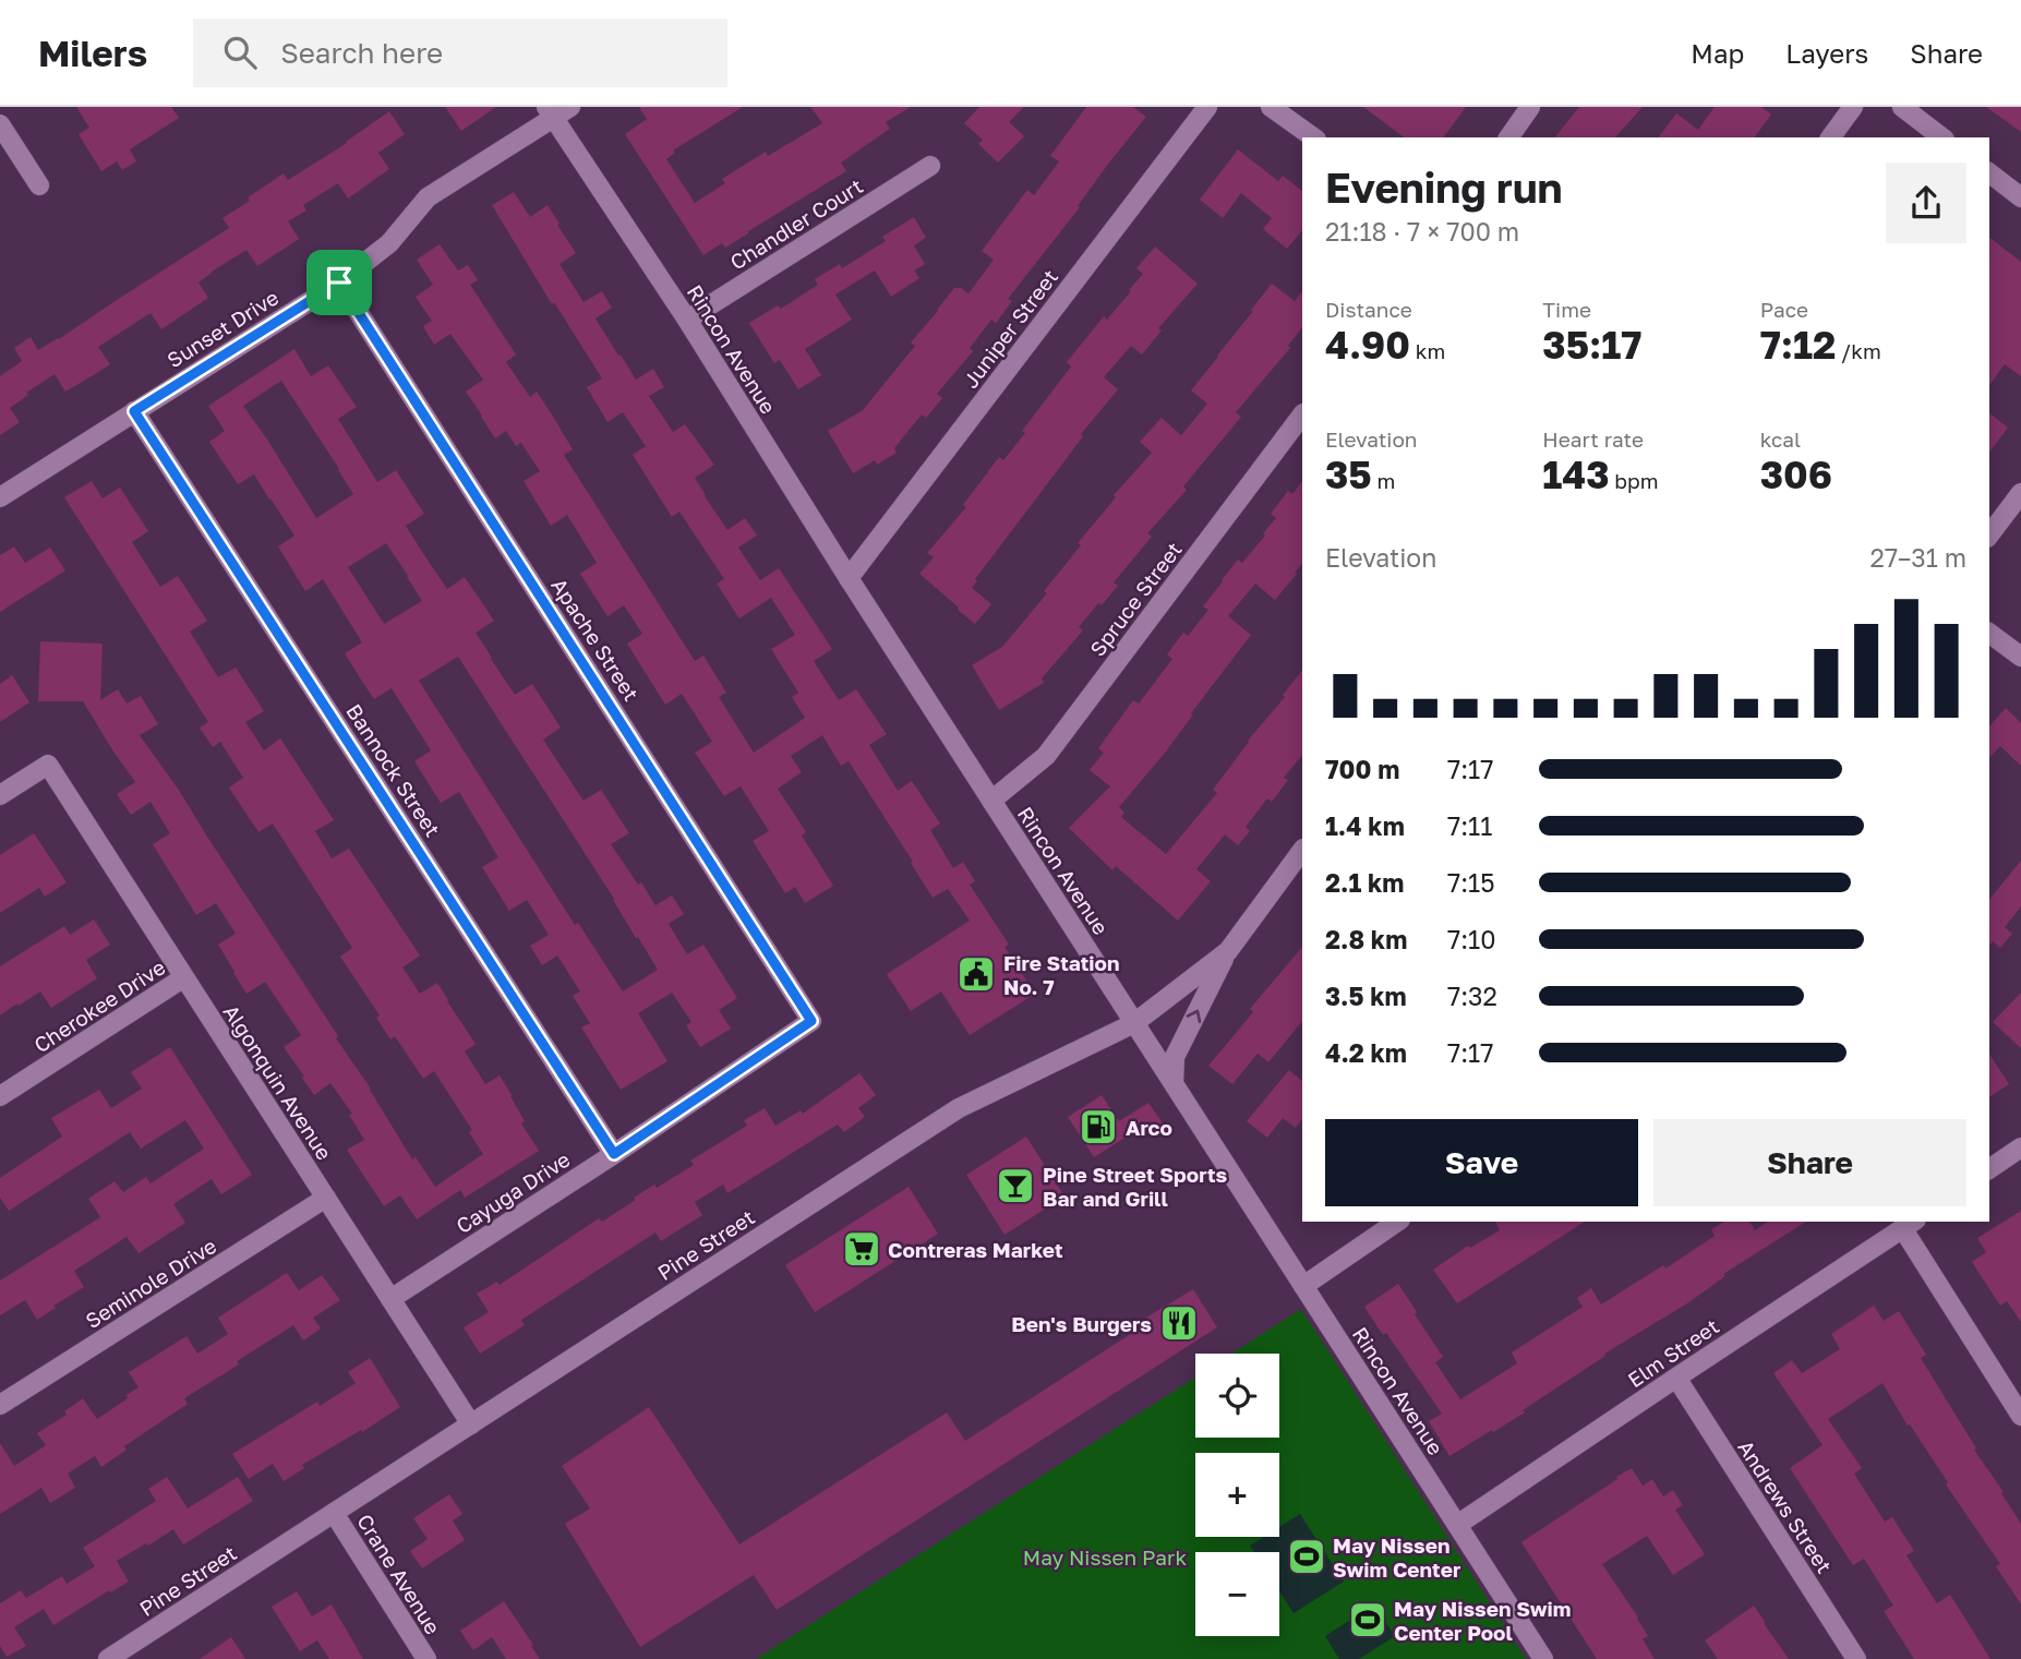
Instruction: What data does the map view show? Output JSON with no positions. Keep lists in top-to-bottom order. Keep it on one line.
{"streets":{"street":["Chandler Court","Sunset Drive","Juniper Street","Rincon Avenue","Spruce Street","Apache Street","Bannock Street","Cherokee Drive","Algonquin Avenue","Cayuga Drive","Pine Street","Seminole Drive","Elm Street","Andrews Street","Crane Avenue"]},"crossings":[["Chandler Court","Rincon Avenue"],["Sunset Drive","Rincon Avenue"],["Sunset Drive","Apache Street"],["Sunset Drive","Bannock Street"],["Juniper Street","Rincon Avenue"],["Rincon Avenue","Spruce Street"],["Rincon Avenue","Pine Street"],["Rincon Avenue","Elm Street"],["Apache Street","Cayuga Drive"],["Bannock Street","Cayuga Drive"],["Cherokee Drive","Algonquin Avenue"],["Algonquin Avenue","Cayuga Drive"],["Algonquin Avenue","Pine Street"],["Algonquin Avenue","Seminole Drive"],["Pine Street","Crane Avenue"],["Elm Street","Andrews Street"]],"parks":["May Nissen Park"],"places":{"public building":["Fire Station No. 7"],"fuel station":["Arco"],"bar":["Pine Street Sports Bar and Grill"],"supermarket":["Contreras Market"],"restaurant":["Ben's Burgers"],"sports":["May Nissen Swim Center","May Nissen Swim Center Pool"]},"page":{"header":"Milers","search":"Search here","nav":["Map","Layers","Share"],"heading":["Evening run","21:18 · 7 × 700 m"],"stats":[["Distance","4.90 km"],["Time","35:17"],["Pace","7:12 /km"],["Elevation","35 m"],["Heart rate","143 bpm"],["kcal","306"]],"chart":["Elevation","27–31 m"],"list":[{"name":"700 m","note":"7:17"},{"name":"1.4 km","note":"7:11"},{"name":"2.1 km","note":"7:15"},{"name":"2.8 km","note":"7:10"},{"name":"3.5 km","note":"7:32"},{"name":"4.2 km","note":"7:17"}],"buttons":["Save","Share"],"map_buttons":["+","−"]}}
